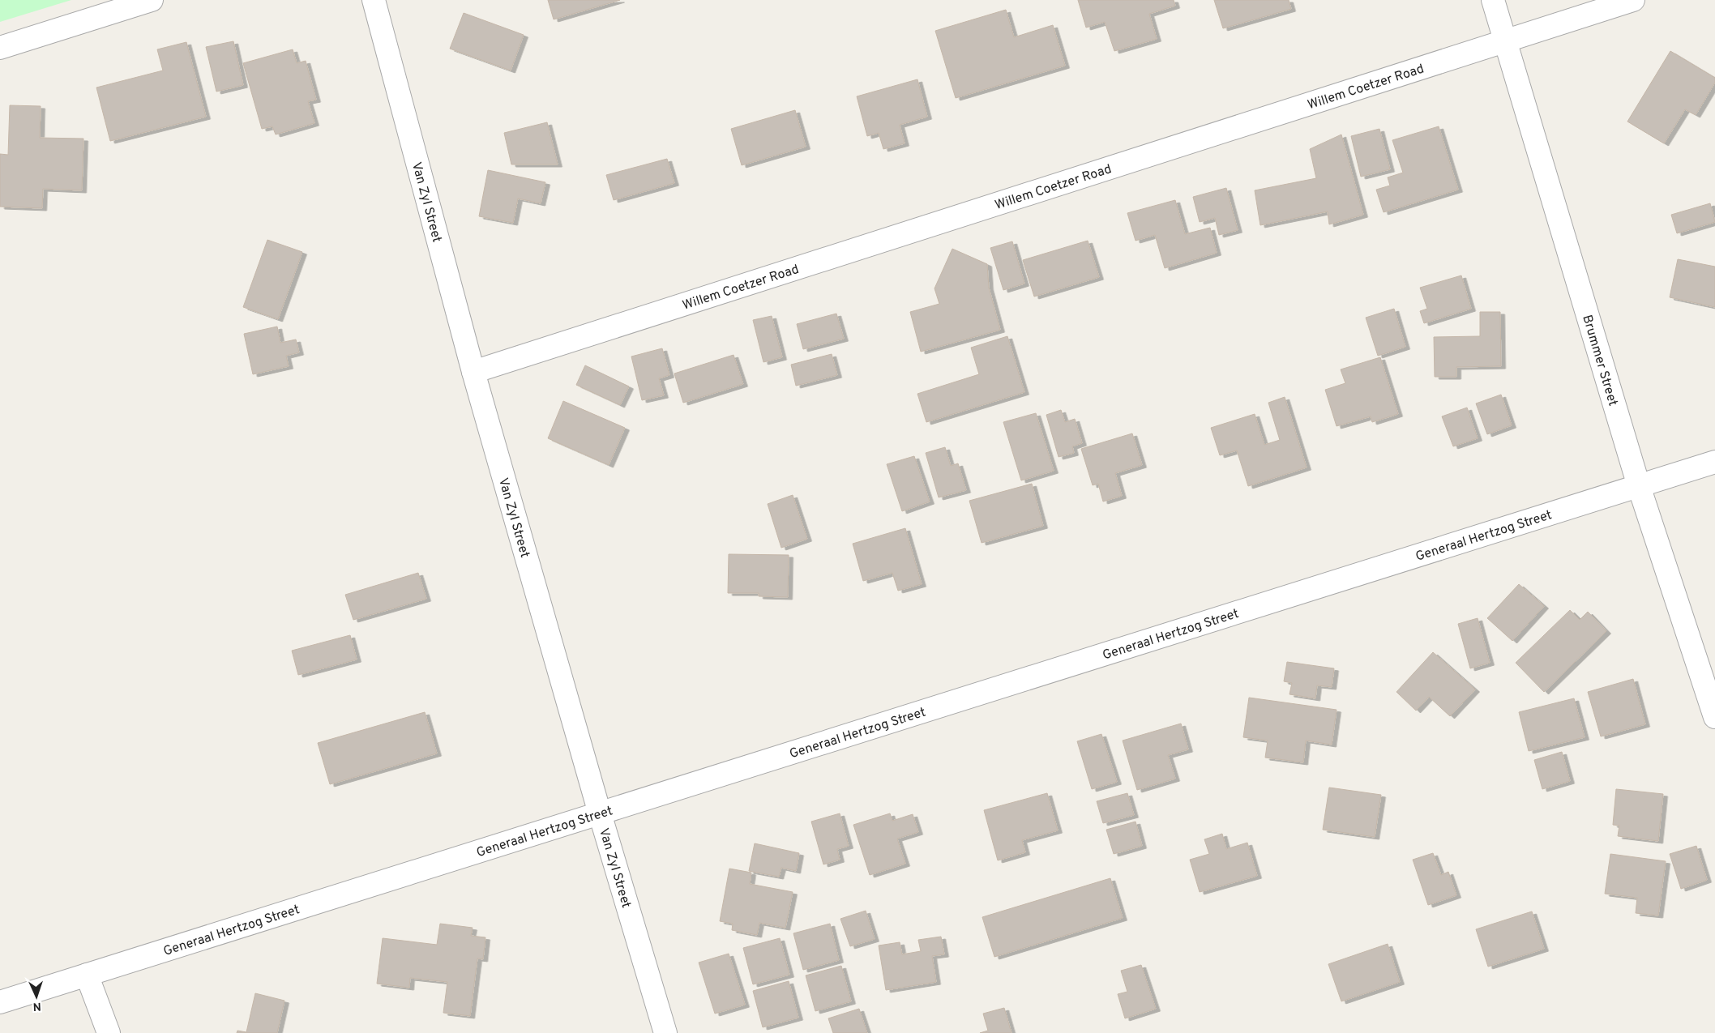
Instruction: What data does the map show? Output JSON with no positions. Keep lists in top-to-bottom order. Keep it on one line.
{"streets":{"street":["Willem Coetzer Road","Van Zyl Street","Brummer Street","Generaal Hertzog Street"]},"crossings":[["Willem Coetzer Road","Van Zyl Street"],["Willem Coetzer Road","Brummer Street"],["Van Zyl Street","Generaal Hertzog Street"],["Brummer Street","Generaal Hertzog Street"]],"north":"bottom"}
